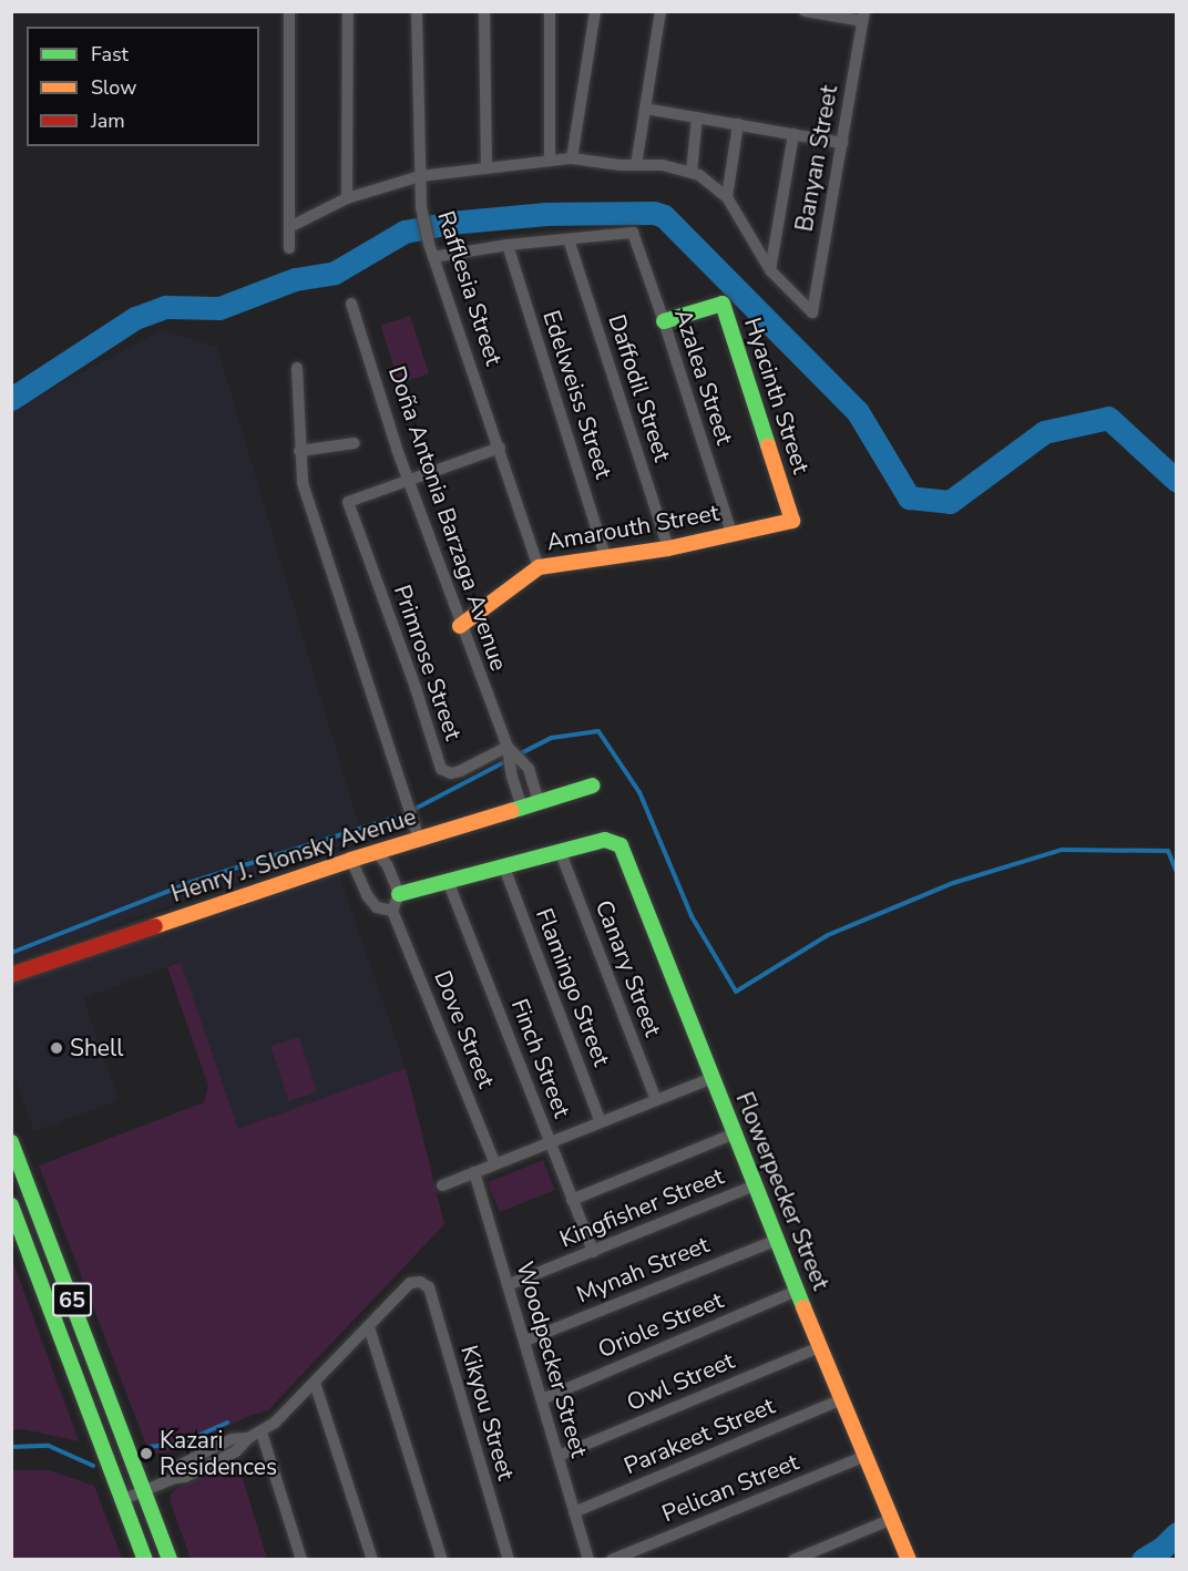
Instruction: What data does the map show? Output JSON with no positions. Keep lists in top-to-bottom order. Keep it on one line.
{"streets":{"street":["Banyan Street","Rafflesia Street","Azalea Street","Daffodil Street","Edelweiss Street","Hyacinth Street","Doña Antonia Barzaga Avenue","Amarouth Street","Primrose Street","Henry J. Slonsky Avenue","Canary Street","Flamingo Street","Dove Street","Finch Street","Flowerpecker Street","Kingfisher Street","Mynah Street","65","Oriole Street","Woodpecker Street","Owl Street","Kikyou Street","Parakeet Street","Pelican Street"]},"crossings":[["Rafflesia Street","Amarouth Street"],["Azalea Street","Daffodil Street"],["Azalea Street","Hyacinth Street"],["Azalea Street","Amarouth Street"],["Daffodil Street","Amarouth Street"],["Edelweiss Street","Amarouth Street"],["Hyacinth Street","Amarouth Street"],["Doña Antonia Barzaga Avenue","Amarouth Street"],["Doña Antonia Barzaga Avenue","Primrose Street"],["Doña Antonia Barzaga Avenue","Henry J. Slonsky Avenue"],["Canary Street","Flowerpecker Street"],["Finch Street","Kingfisher Street"],["Flowerpecker Street","Kingfisher Street"],["Flowerpecker Street","Mynah Street"],["Flowerpecker Street","Oriole Street"],["Flowerpecker Street","Owl Street"],["Flowerpecker Street","Parakeet Street"],["Flowerpecker Street","Pelican Street"],["Kingfisher Street","Woodpecker Street"],["Mynah Street","Woodpecker Street"],["Oriole Street","Woodpecker Street"],["Woodpecker Street","Owl Street"],["Woodpecker Street","Parakeet Street"]],"places":["Shell","Kazari Residences"],"legend":["Fast","Slow","Jam"]}
